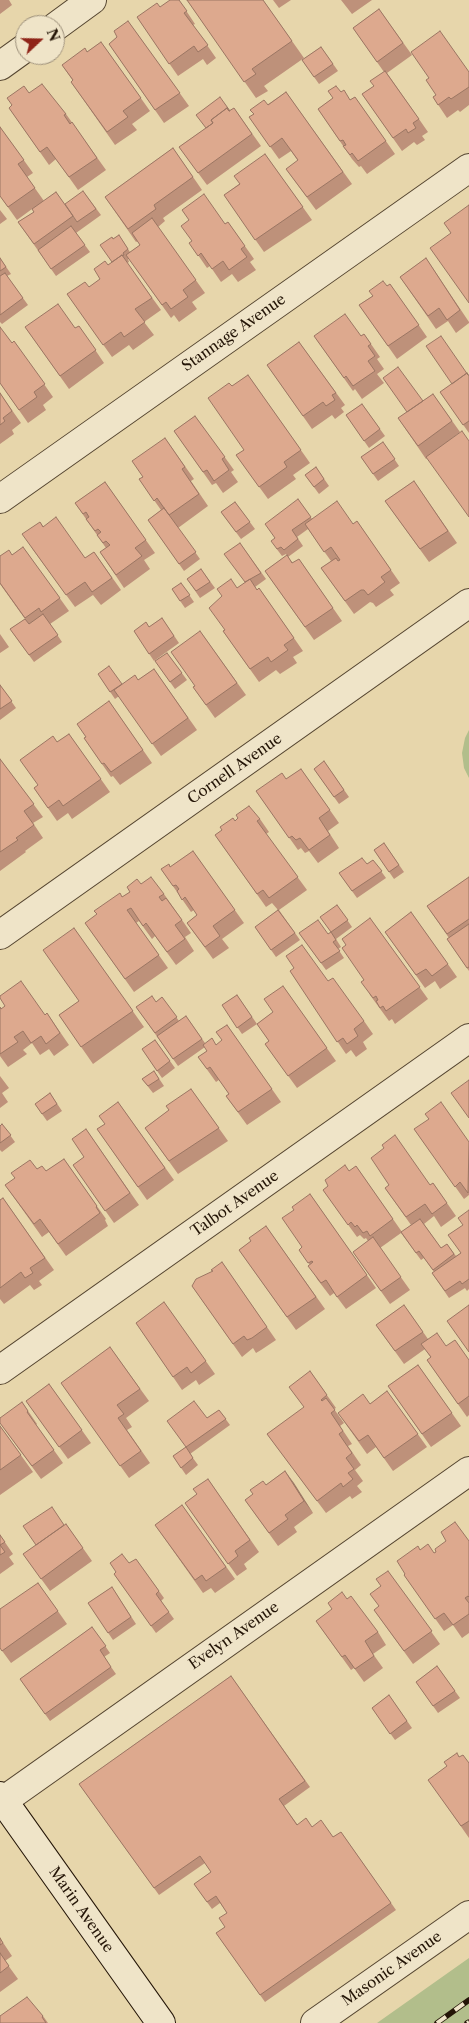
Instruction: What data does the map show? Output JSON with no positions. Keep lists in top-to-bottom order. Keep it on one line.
{"streets":{"street":["Stannage Avenue","Cornell Avenue","Talbot Avenue","Evelyn Avenue","Marin Avenue","Masonic Avenue"]},"crossings":[["Evelyn Avenue","Marin Avenue"]],"north":"right"}
